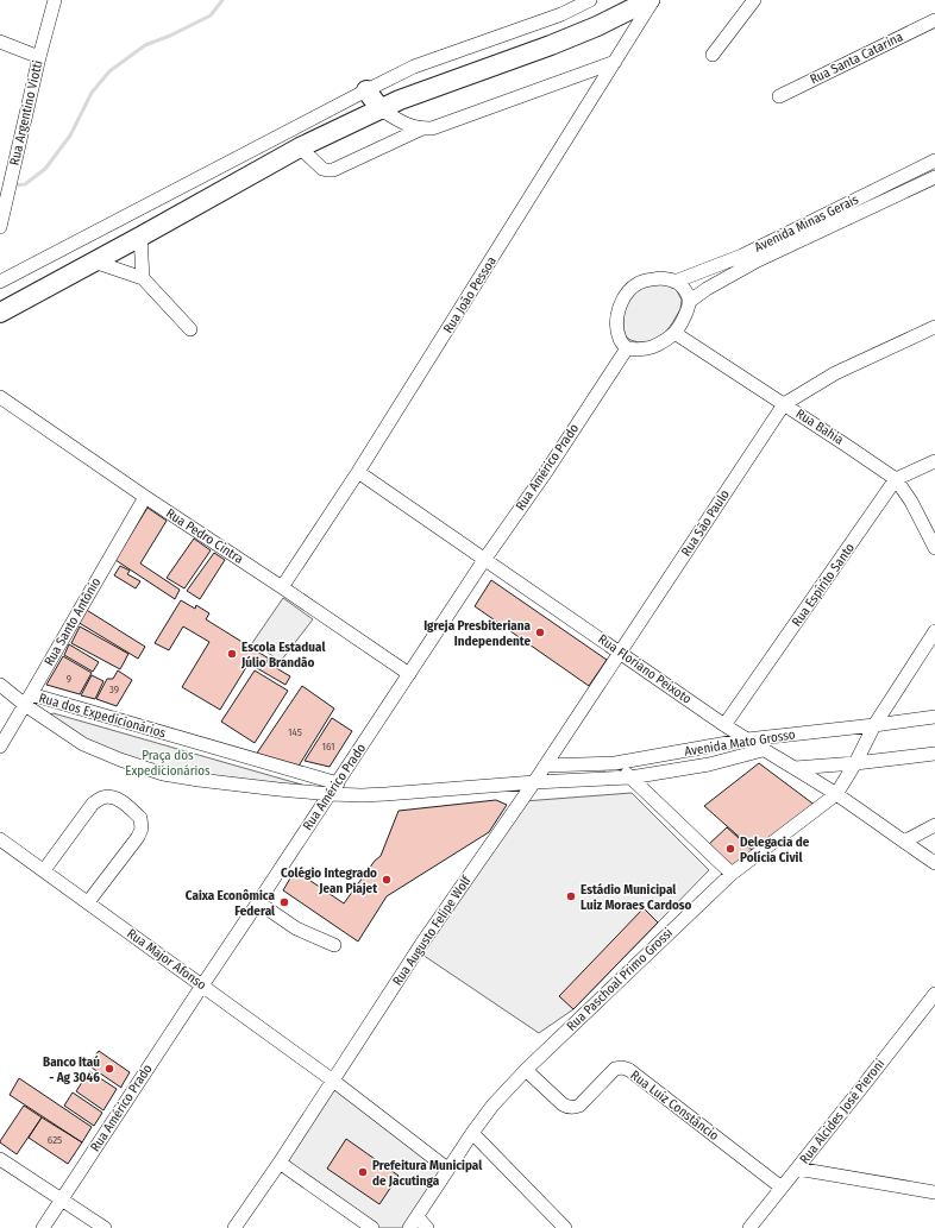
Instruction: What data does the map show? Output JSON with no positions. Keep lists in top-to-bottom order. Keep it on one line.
{"streets":{"street":["Rua Santa Catarina","Rua Argentino Viotti","Avenida Minas Gerais","Rua João Pessoa","Rua Bahia","Rua Américo Prado","Rua São Paulo","Rua Pedro Cintra","Rua Espírito Santo","Rua Santo Antônio","Rua Floriano Peixoto","Rua dos Expedicionários","Avenida Mato Grosso","Rua Augusto Felipe Wolf","Rua Major Afonso","Rua Paschoal Primo Grossi","Rua Luiz Constâncio","Rua Alcides José Pieroni"]},"crossings":[["Avenida Minas Gerais","Rua Bahia"],["Avenida Minas Gerais","Rua Américo Prado"],["Rua João Pessoa","Rua Pedro Cintra"],["Rua João Pessoa","Rua Floriano Peixoto"],["Rua Bahia","Rua Américo Prado"],["Rua Bahia","Rua São Paulo"],["Rua Bahia","Rua Espírito Santo"],["Rua Américo Prado","Rua Pedro Cintra"],["Rua Américo Prado","Rua Floriano Peixoto"],["Rua Américo Prado","Rua dos Expedicionários"],["Rua Américo Prado","Avenida Mato Grosso"],["Rua Américo Prado","Rua Major Afonso"],["Rua São Paulo","Rua Floriano Peixoto"],["Rua São Paulo","Avenida Mato Grosso"],["Rua São Paulo","Rua Augusto Felipe Wolf"],["Rua Pedro Cintra","Rua Santo Antônio"],["Rua Espírito Santo","Rua Floriano Peixoto"],["Rua Santo Antônio","Rua dos Expedicionários"],["Rua Floriano Peixoto","Avenida Mato Grosso"],["Rua Floriano Peixoto","Rua Paschoal Primo Grossi"],["Rua dos Expedicionários","Avenida Mato Grosso"],["Avenida Mato Grosso","Rua Augusto Felipe Wolf"],["Rua Augusto Felipe Wolf","Rua Major Afonso"],["Rua Major Afonso","Rua Paschoal Primo Grossi"],["Rua Paschoal Primo Grossi","Rua Luiz Constâncio"],["Rua Luiz Constâncio","Rua Alcides José Pieroni"]],"parks":["Praça dos Expedicionários"],"places":["Igreja Presbiteriana Independente","Escola Estadual Júlio Brandão","Delegacia de Polícia Civil","Colégio Integrado Jean Piajet","Estádio Municipal Luiz Moraes Cardoso","Caixa Econômica Federal","Banco Itaú - Ag 3046","Prefeitura Municipal de Jacutinga"],"house_numbers":["9","39","145","161","625"]}
